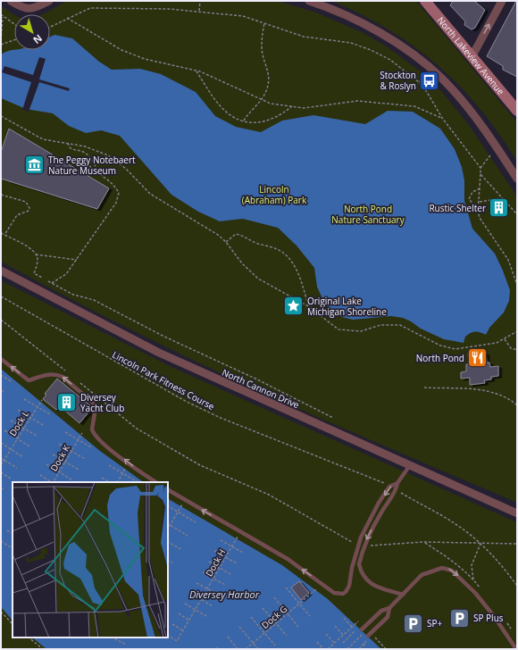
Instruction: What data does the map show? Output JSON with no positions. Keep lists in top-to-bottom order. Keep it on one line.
{"streets":{"main road":["North Lakeview Avenue"],"street":["North Cannon Drive"],"path":["Lincoln Park Fitness Course","Dock L","Dock K","Dock H","Dock G"]},"water":["Diversey Harbor"],"parks":["Lincoln (Abraham) Park","North Pond Nature Sanctuary"],"places":{"bus stop":["Stockton & Roslyn"],"museum":["The Peggy Notebaert Nature Museum"],"building":["Rustic Shelter","Diversey Yacht Club"],"place":["Original Lake Michigan Shoreline"],"restaurant":["North Pond"],"parking":["SP Plus","SP+"]},"north":"bottom right"}
